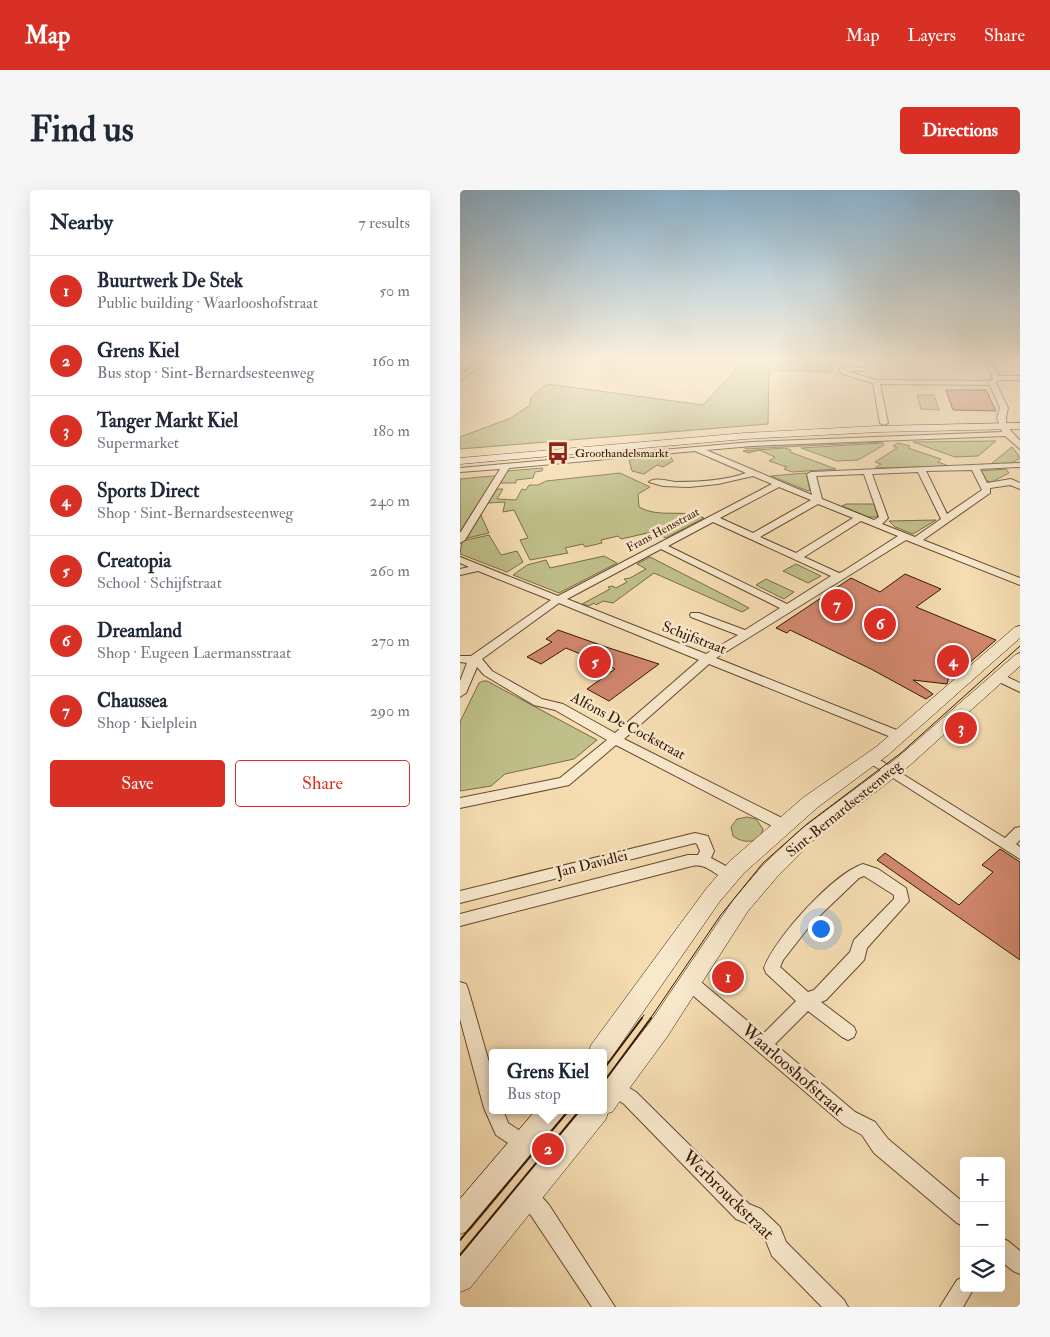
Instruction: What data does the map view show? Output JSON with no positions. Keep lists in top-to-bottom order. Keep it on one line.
{"streets":{"street":["Frans Hensstraat","Schijfstraat","Alfons De Cockstraat","Sint-Bernardsesteenweg","Jan Davidlei","Waarlooshofstraat","Werbrouckstraat"]},"crossings":[["Frans Hensstraat","Schijfstraat"],["Frans Hensstraat","Alfons De Cockstraat"],["Schijfstraat","Sint-Bernardsesteenweg"],["Alfons De Cockstraat","Sint-Bernardsesteenweg"],["Sint-Bernardsesteenweg","Waarlooshofstraat"],["Sint-Bernardsesteenweg","Werbrouckstraat"]],"places":{"bus stop":["Groothandelsmarkt"]},"page":{"header":"Map","nav":["Map","Layers","Share"],"buttons":["Directions",["Save","Share"]],"title":"Find us","heading":["Nearby","7 results"],"list":[{"mark":"1","name":"Buurtwerk De Stek","note":"Public building · Waarlooshofstraat","value":"50 m"},{"mark":"2","name":"Grens Kiel","note":"Bus stop · Sint-Bernardsesteenweg","value":"160 m"},{"mark":"3","name":"Tanger Markt Kiel","note":"Supermarket","value":"180 m"},{"mark":"4","name":"Sports Direct","note":"Shop · Sint-Bernardsesteenweg","value":"240 m"},{"mark":"5","name":"Creatopia","note":"School · Schijfstraat","value":"260 m"},{"mark":"6","name":"Dreamland","note":"Shop · Eugeen Laermansstraat","value":"270 m"},{"mark":"7","name":"Chaussea","note":"Shop · Kielplein","value":"290 m"}],"pins":["7","6","4","5","3","1","2"],"popup":["Grens Kiel","Bus stop"],"map_buttons":["+","−"]}}
